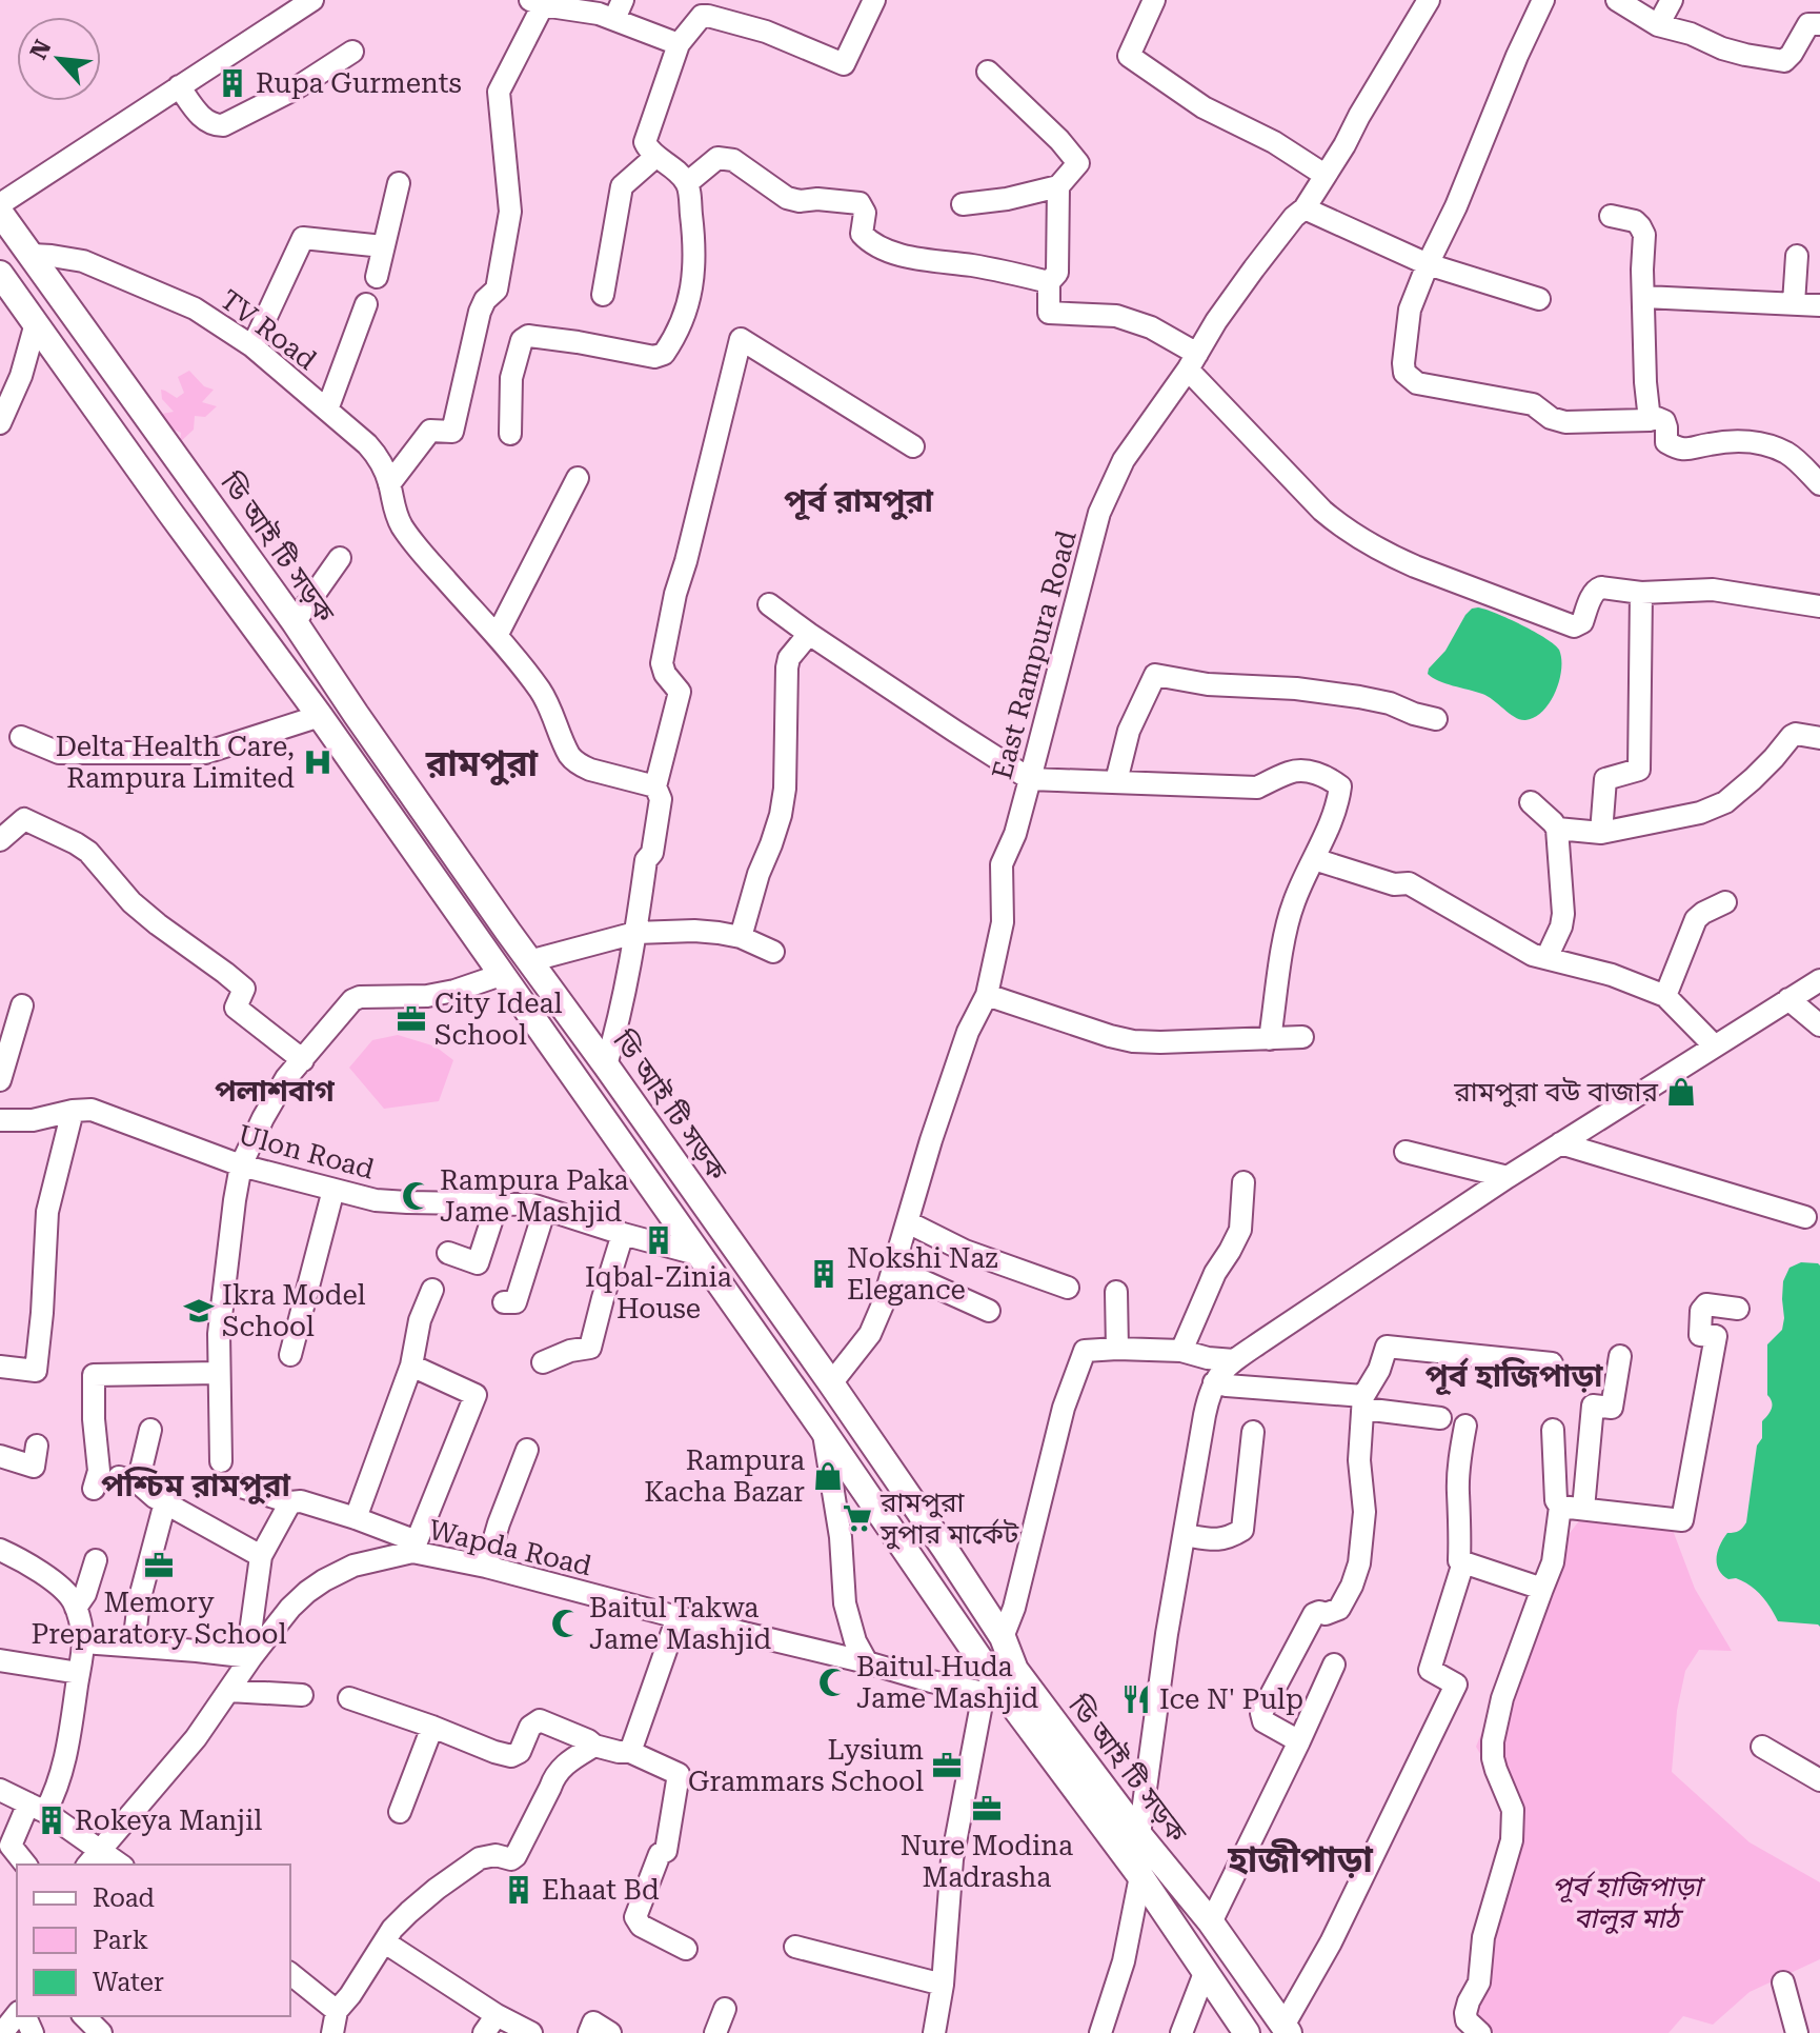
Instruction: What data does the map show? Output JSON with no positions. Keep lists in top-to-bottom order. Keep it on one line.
{"streets":{"main road":["ডি আই টি সড়ক"],"street":["TV Road","East Rampura Road","Ulon Road","Wapda Road"]},"crossings":[["TV Road","ডি আই টি সড়ক"],["ডি আই টি সড়ক","East Rampura Road"],["ডি আই টি সড়ক","Ulon Road"],["ডি আই টি সড়ক","Wapda Road"]],"districts":["পূর্ব রামপুরা","রামপুরা","পলাশবাগ","পূর্ব হাজিপাড়া","পশ্চিম রামপুরা","হাজীপাড়া"],"parks":["পূর্ব হাজিপাড়া বালুর মাঠ"],"places":{"building":["Rupa Gurments","Iqbal-Zinia House","Nokshi Naz Elegance","Rokeya Manjil","Ehaat Bd"],"hospital":["Delta Health Care, Rampura Limited"],"office":["City Ideal School","Memory Preparatory School","Lysium Grammars School","Nure Modina Madrasha"],"shop":["রামপুরা বউ বাজার","Rampura Kacha Bazar"],"mosque":["Rampura Paka Jame Mashjid","Baitul Takwa Jame Mashjid","Baitul Huda Jame Mashjid"],"school or university":["Ikra Model School"],"supermarket":["রামপুরা সুপার মার্কেট"],"restaurant":["Ice N' Pulp"]},"legend":["Road","Park","Water"],"north":"top left"}
